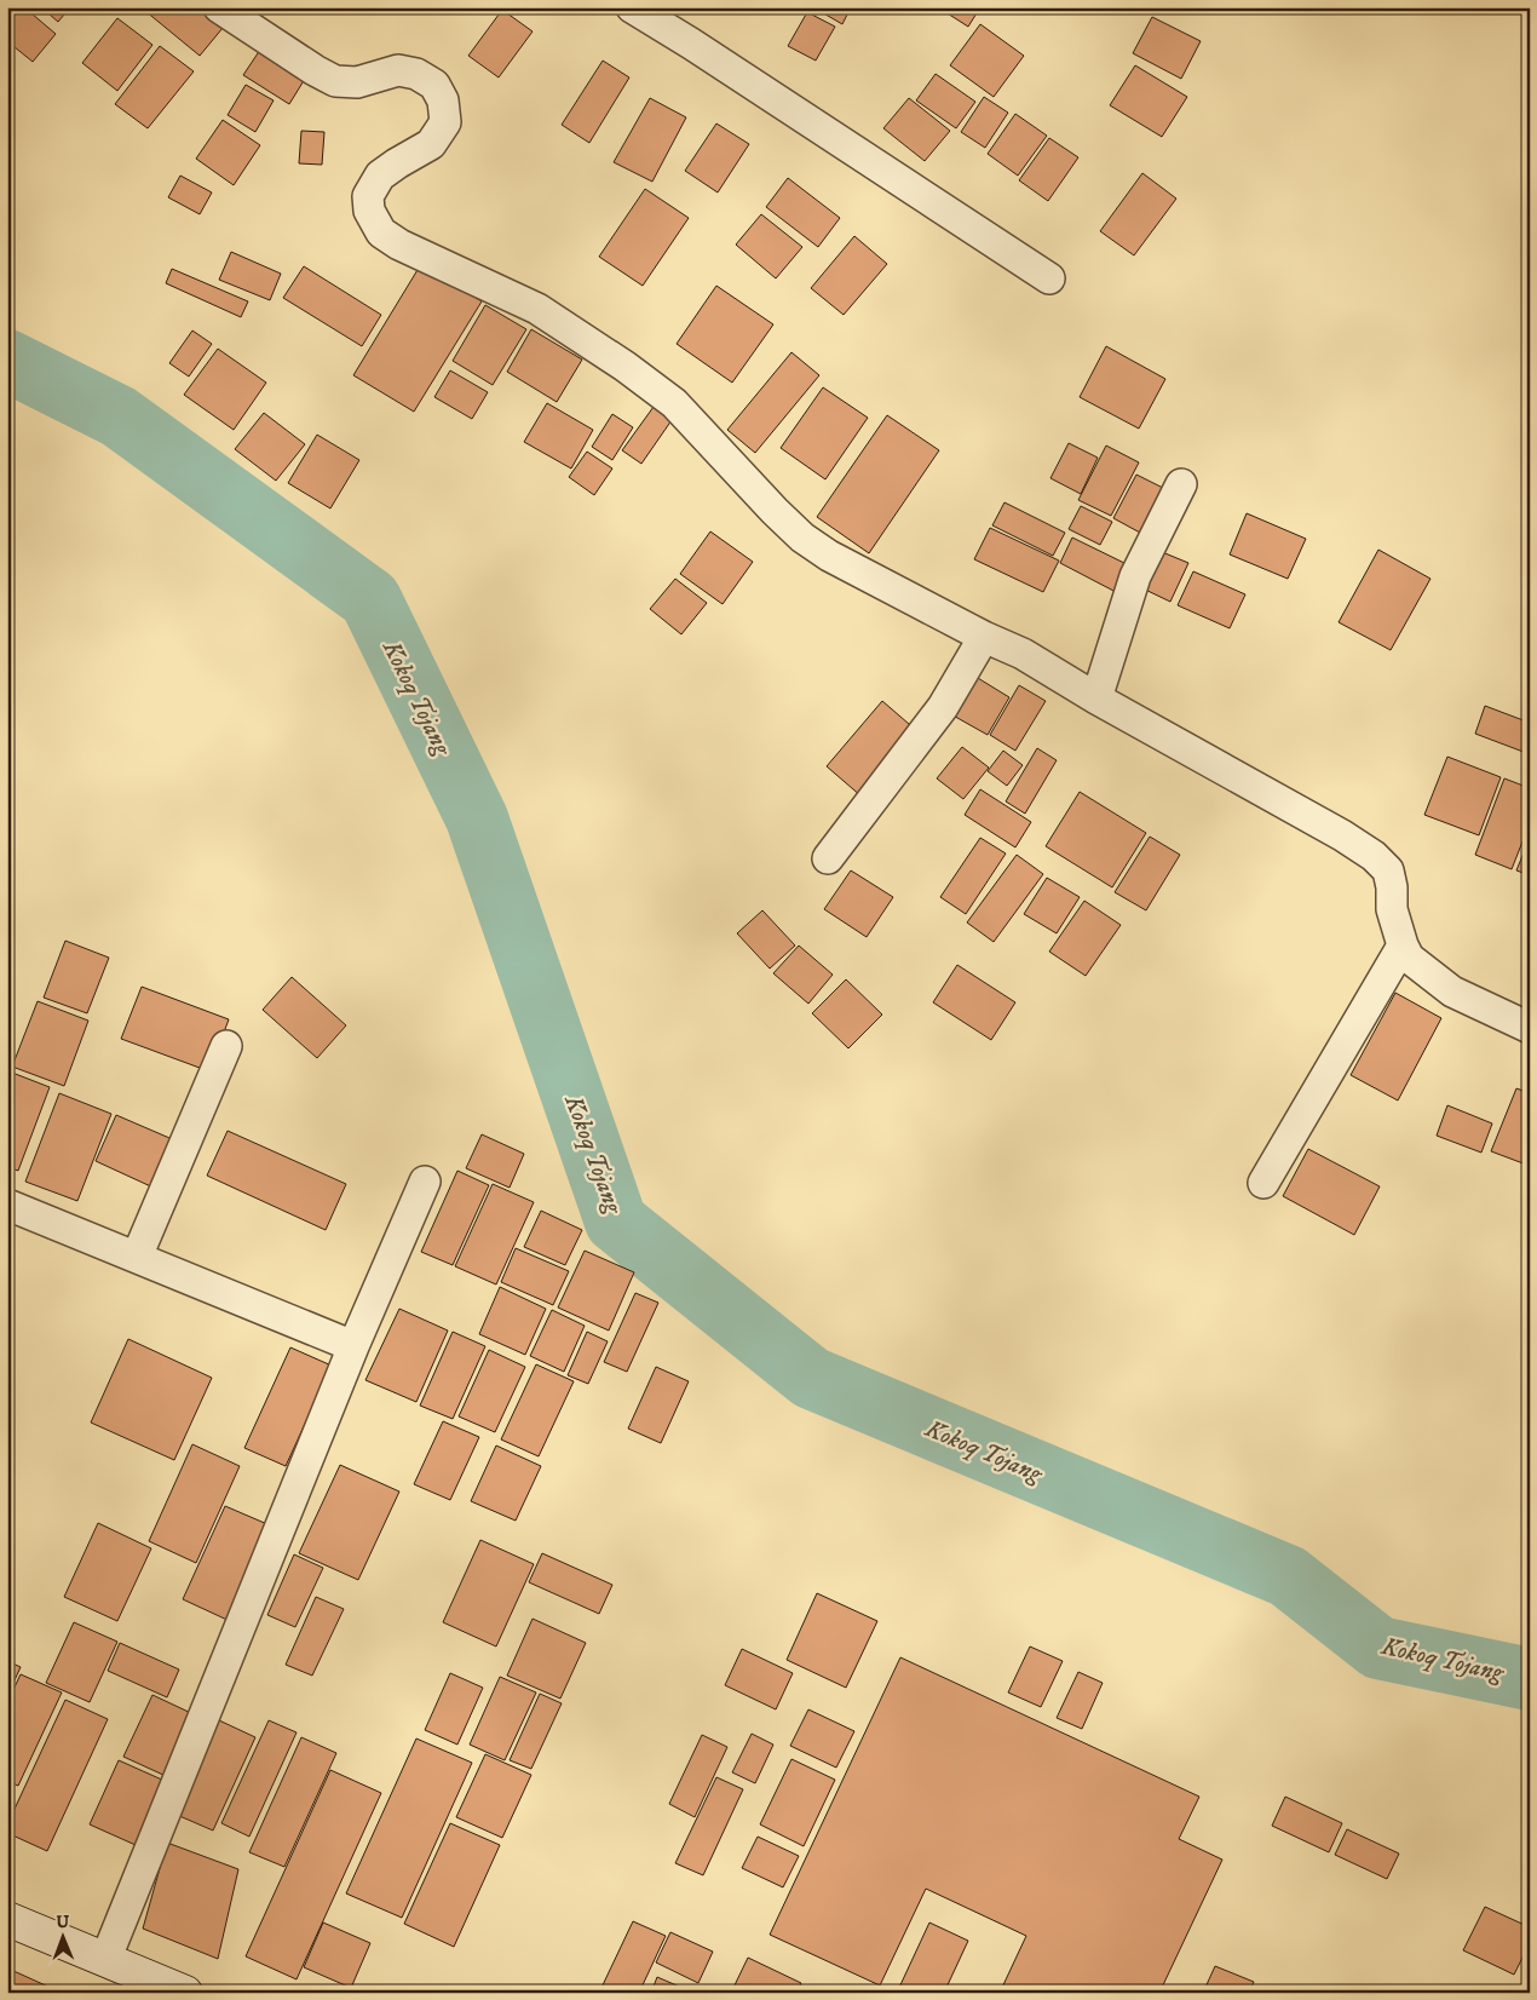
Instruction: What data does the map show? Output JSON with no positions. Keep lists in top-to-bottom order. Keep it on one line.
{"water":["Kokoq Tojang"],"north":"top"}
